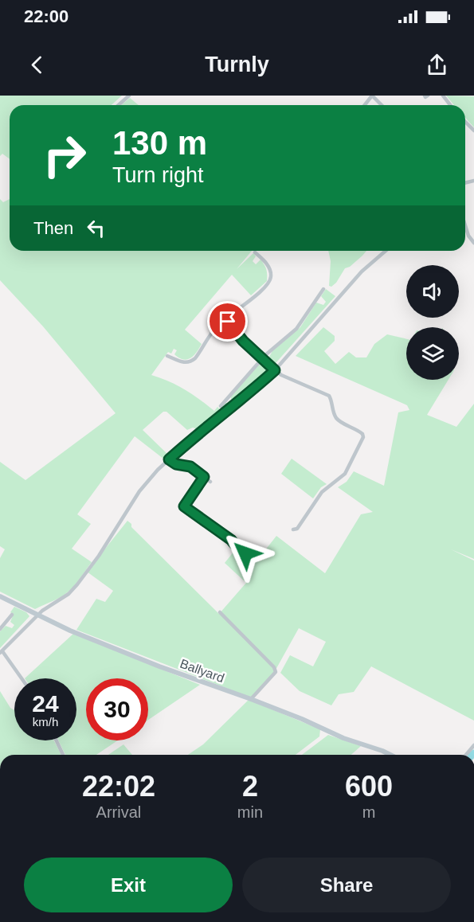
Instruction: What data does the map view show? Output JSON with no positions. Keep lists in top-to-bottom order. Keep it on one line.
{"streets":{"street":["Ballyard"]},"page":{"status":"22:00","header":"Turnly","turn":["130 m","Turn right"],"then":"Then","speed":"24 km/h","limit":"30","eta":["22:02","Arrival","2","min","600","m"],"buttons":["Exit","Share"]}}
